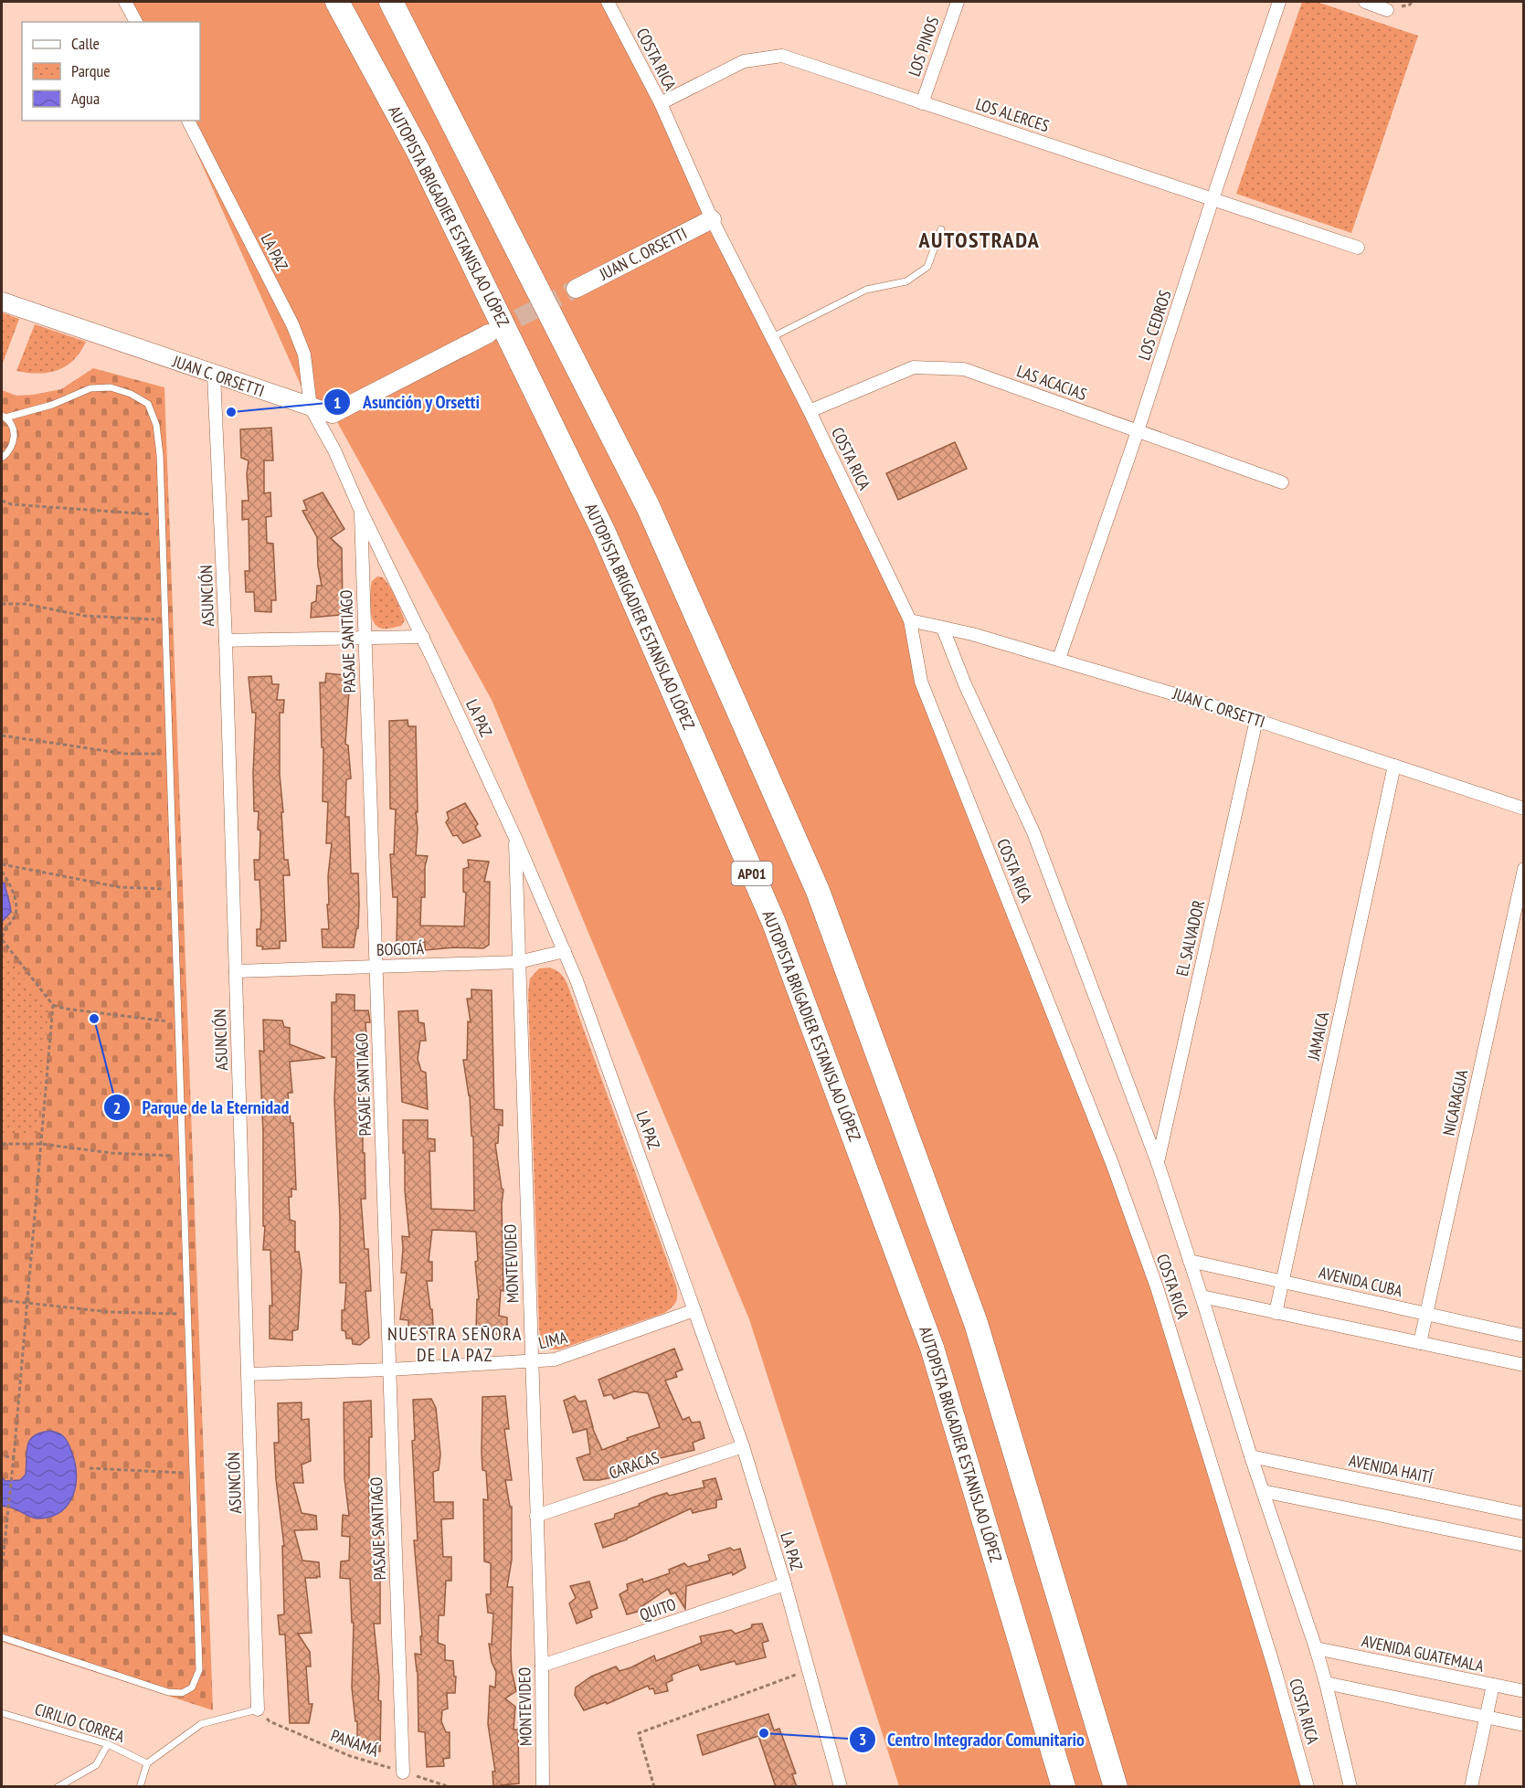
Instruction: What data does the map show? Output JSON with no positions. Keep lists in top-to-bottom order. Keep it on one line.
{"streets":{"highway":["AUTOPISTA BRIGADIER ESTANISLAO LÓPEZ","AP01"],"street":["LOS PINOS","COSTA RICA","LOS ALERCES","LA PAZ","JUAN C. ORSETTI","LOS CEDROS","LAS ACACIAS","ASUNCIÓN","PASAJE SANTIAGO","EL SALVADOR","BOGOTÁ","JAMAICA","NICARAGUA","MONTEVIDEO","AVENIDA CUBA","LIMA","CARACAS","AVENIDA HAITÍ","QUITO","AVENIDA GUATEMALA"],"lane":["CIRILIO CORREA"],"path":["PANAMÁ"]},"crossings":[["LOS PINOS","LOS ALERCES"],["COSTA RICA","LOS ALERCES"],["COSTA RICA","JUAN C. ORSETTI"],["COSTA RICA","LAS ACACIAS"],["COSTA RICA","EL SALVADOR"],["COSTA RICA","AVENIDA CUBA"],["COSTA RICA","AVENIDA HAITÍ"],["COSTA RICA","AVENIDA GUATEMALA"],["LOS ALERCES","LOS CEDROS"],["LA PAZ","JUAN C. ORSETTI"],["LA PAZ","PASAJE SANTIAGO"],["LA PAZ","BOGOTÁ"],["LA PAZ","MONTEVIDEO"],["LA PAZ","LIMA"],["LA PAZ","CARACAS"],["LA PAZ","QUITO"],["JUAN C. ORSETTI","LOS CEDROS"],["JUAN C. ORSETTI","ASUNCIÓN"],["JUAN C. ORSETTI","PASAJE SANTIAGO"],["JUAN C. ORSETTI","EL SALVADOR"],["JUAN C. ORSETTI","JAMAICA"],["LOS CEDROS","LAS ACACIAS"],["ASUNCIÓN","BOGOTÁ"],["ASUNCIÓN","LIMA"],["ASUNCIÓN","PANAMÁ"],["PASAJE SANTIAGO","BOGOTÁ"],["PASAJE SANTIAGO","LIMA"],["PASAJE SANTIAGO","PANAMÁ"],["BOGOTÁ","MONTEVIDEO"],["JAMAICA","AVENIDA CUBA"],["NICARAGUA","AVENIDA CUBA"],["MONTEVIDEO","LIMA"],["MONTEVIDEO","CARACAS"],["MONTEVIDEO","QUITO"]],"districts":["AUTOSTRADA","NUESTRA SEÑORA DE LA PAZ"],"places":["Asunción y Orsetti","Parque de la Eternidad","Centro Integrador Comunitario"],"legend":["Calle","Parque","Agua"]}
